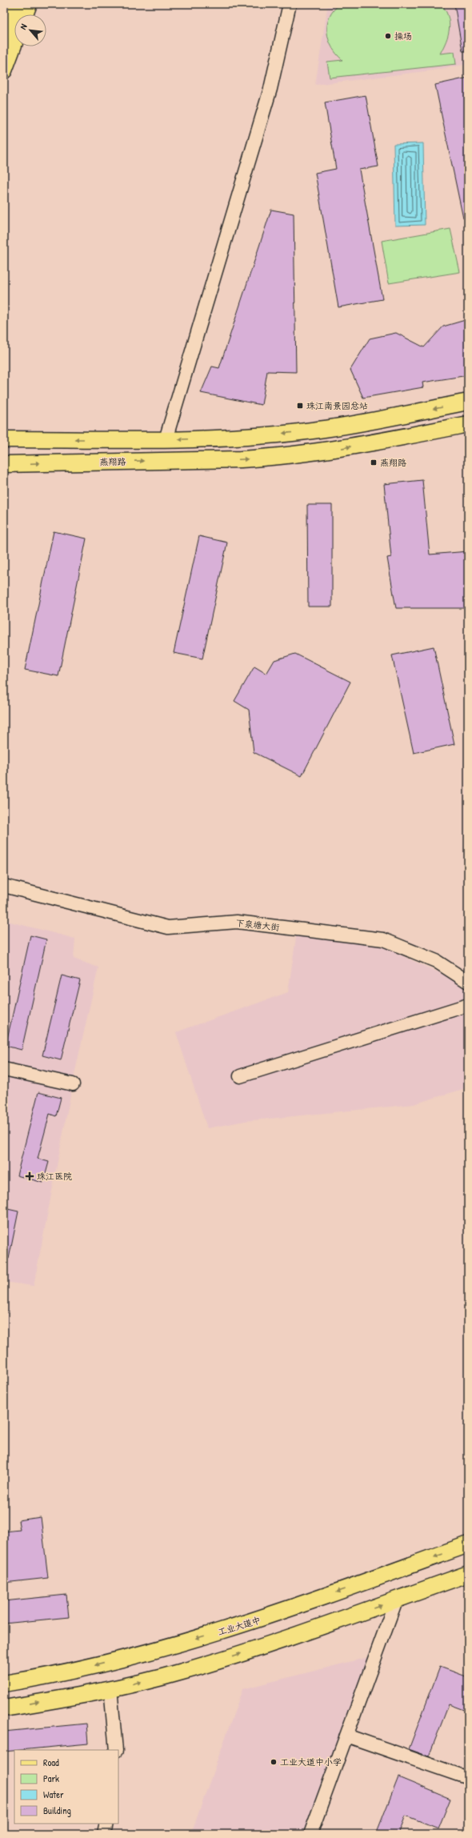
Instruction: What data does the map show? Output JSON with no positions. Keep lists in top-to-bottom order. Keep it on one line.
{"streets":{"main road":["燕翔路","工业大道中"],"street":["下泉塘大街"]},"places":{"other":["操场","工业大道中小学"],"transit":["珠江南景园总站","燕翔路"],"health":["珠江医院"]},"legend":["Road","Park","Water","Building"],"north":"top left"}
